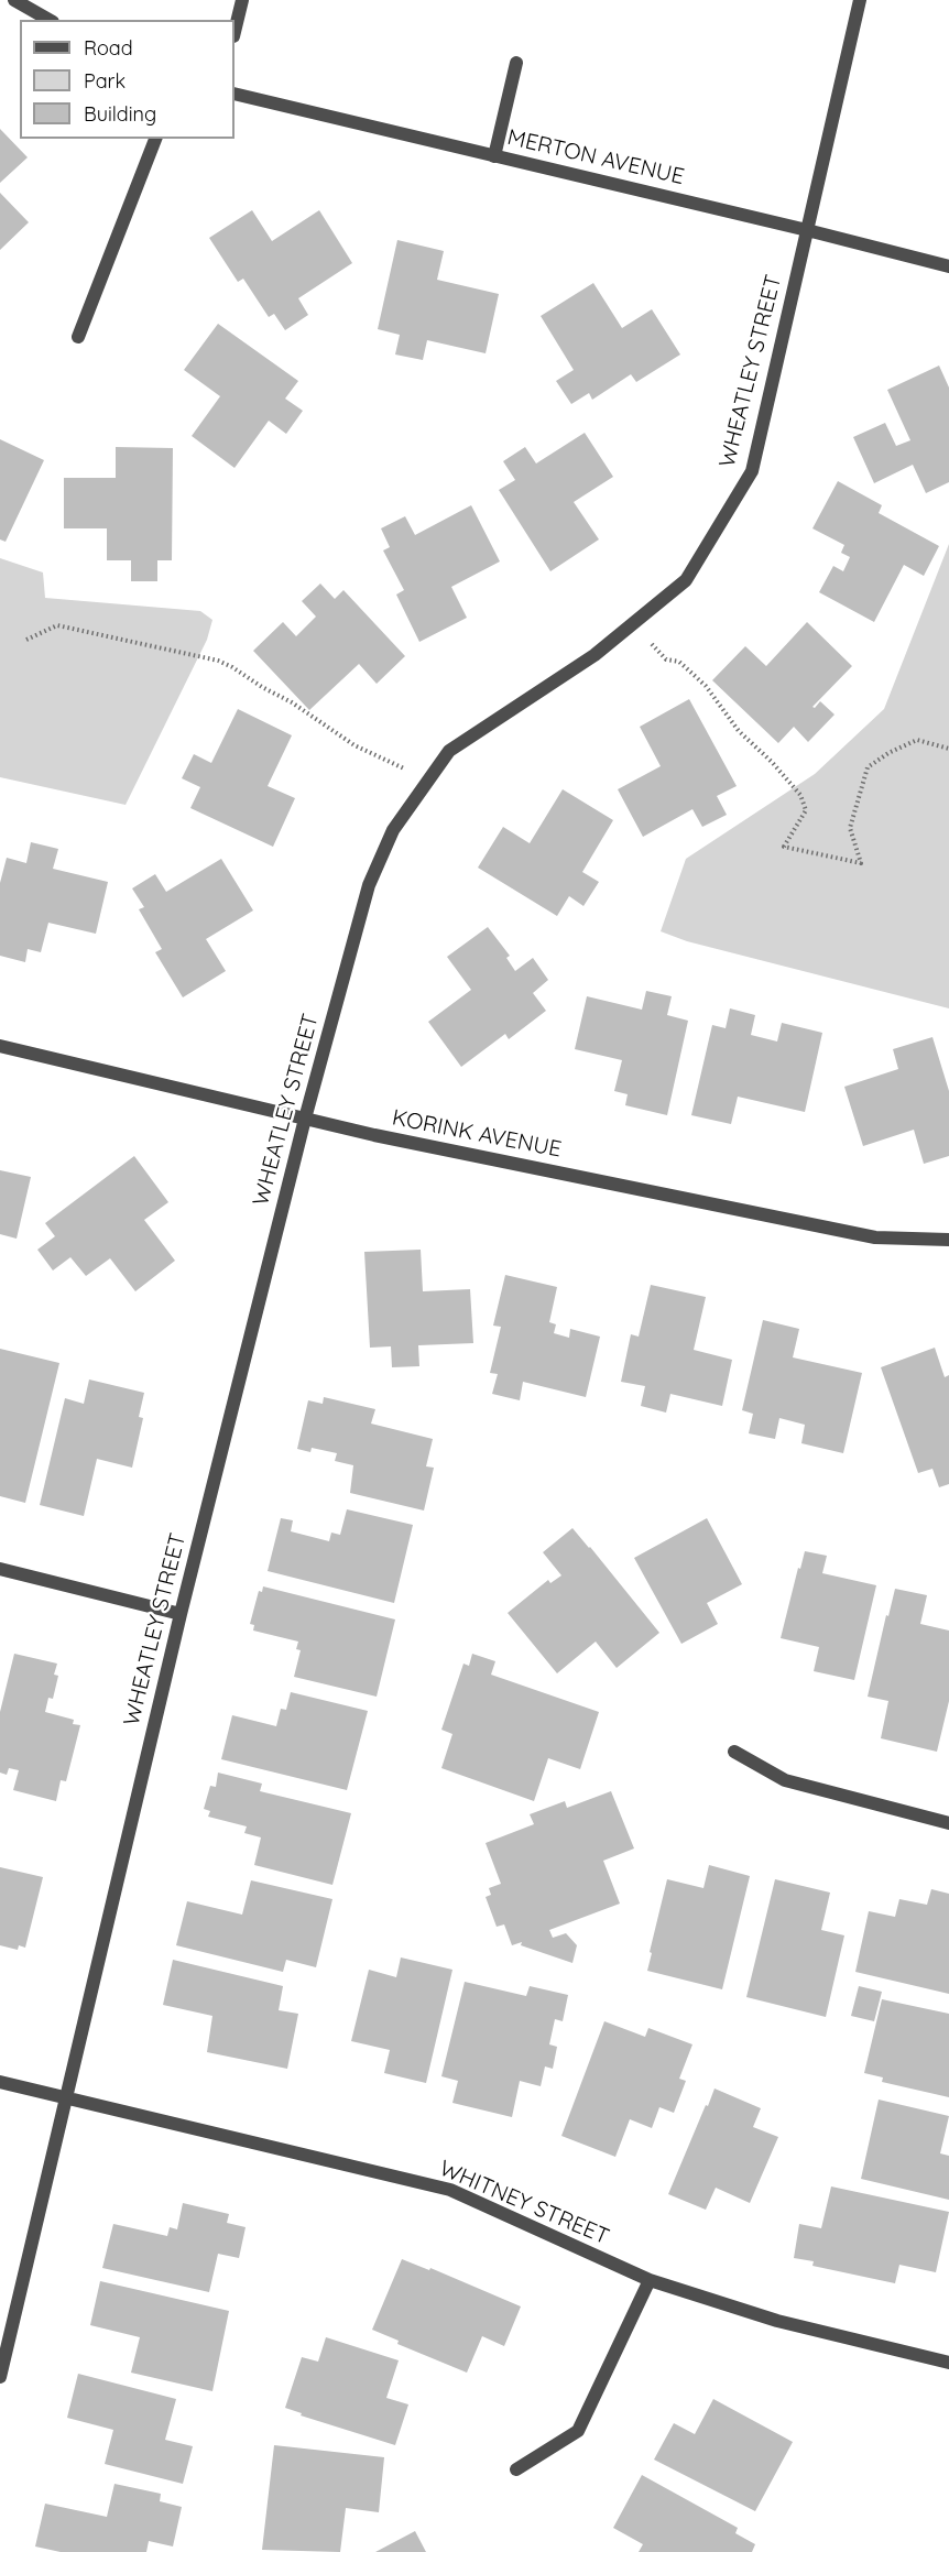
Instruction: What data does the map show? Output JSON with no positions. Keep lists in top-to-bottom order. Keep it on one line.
{"streets":{"street":["MERTON AVENUE","WHEATLEY STREET","KORINK AVENUE","WHITNEY STREET"]},"crossings":[["MERTON AVENUE","WHEATLEY STREET"],["WHEATLEY STREET","KORINK AVENUE"],["WHEATLEY STREET","WHITNEY STREET"]],"legend":["Road","Park","Building"]}
